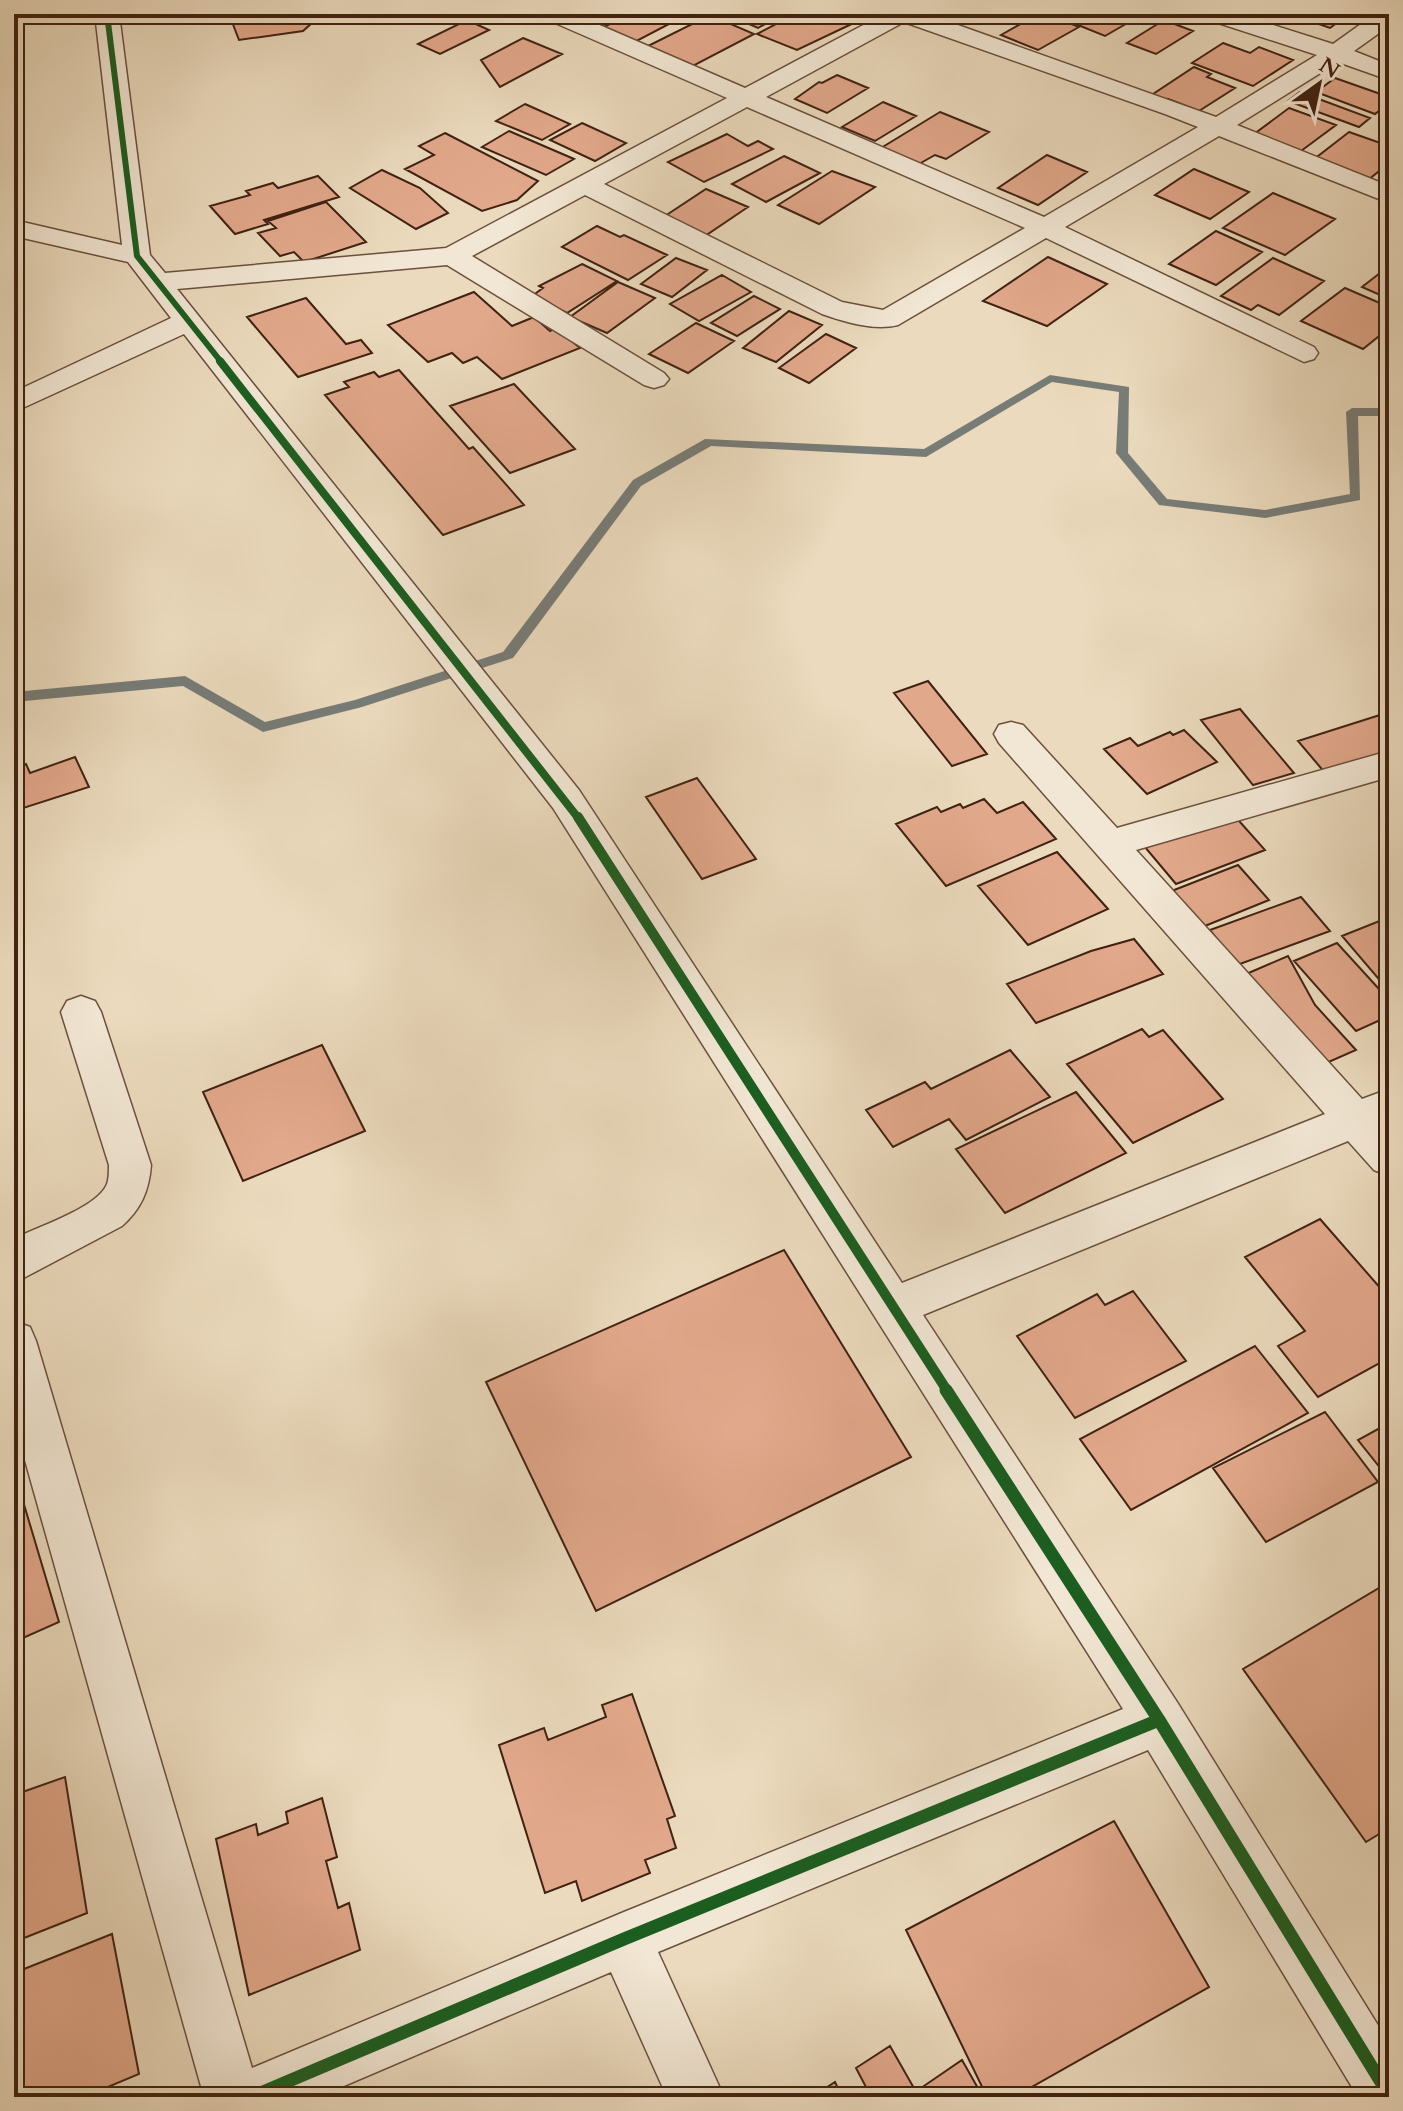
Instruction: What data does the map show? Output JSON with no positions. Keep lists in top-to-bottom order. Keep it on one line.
{"north":"top right"}
